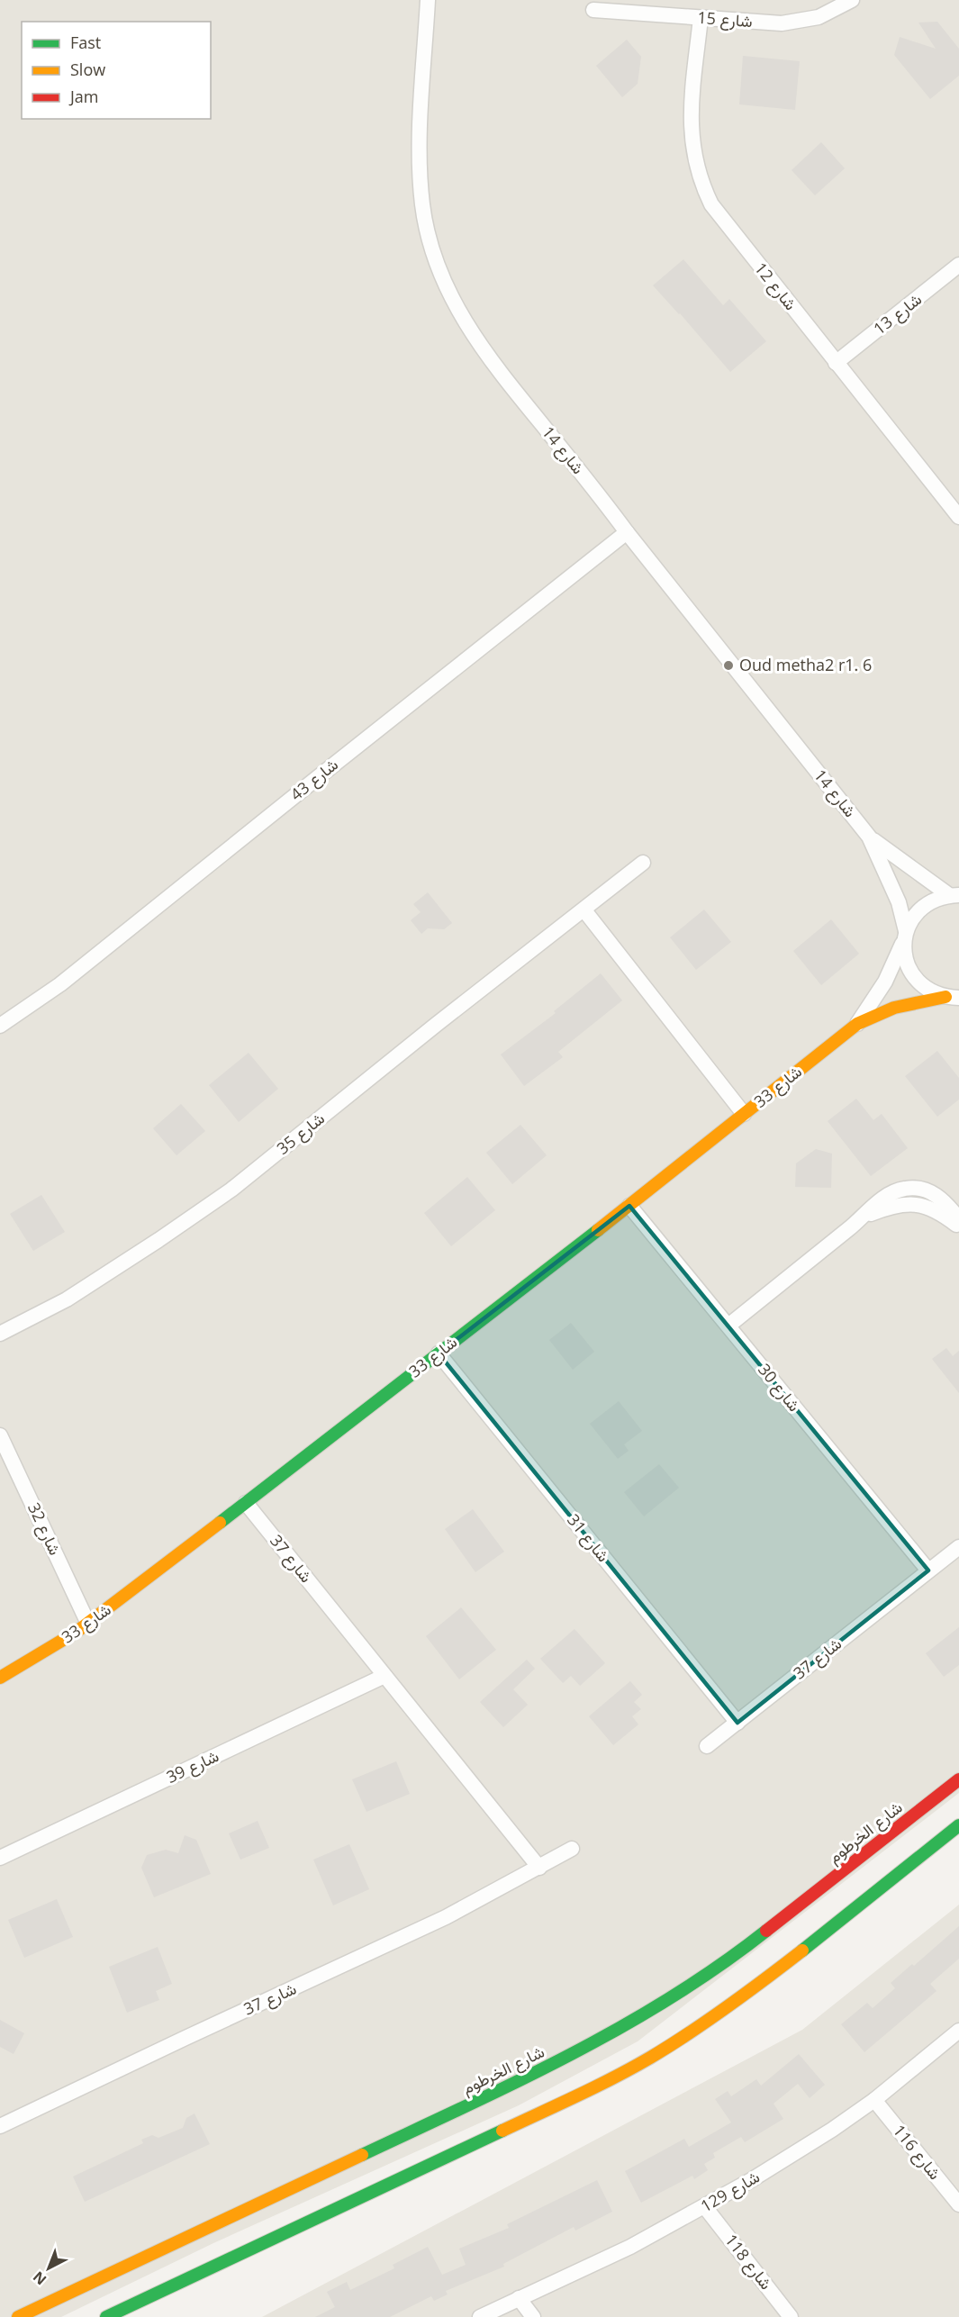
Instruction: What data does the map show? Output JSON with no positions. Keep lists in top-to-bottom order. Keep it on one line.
{"streets":{"main road":["شارع 33","شارع الخرطوم"],"street":["شارع 15","شارع 12","شارع 13","شارع 14","شارع 43","شارع 35","شارع 30","شارع 32","شارع 31","شارع 37","شارع 39","شارع 116","شارع 129","شارع 118"]},"crossings":[["شارع 15","شارع 12"],["شارع 12","شارع 13"],["شارع 14","شارع 43"],["شارع 14","شارع 33"],["شارع 33","شارع 30"],["شارع 33","شارع 32"],["شارع 33","شارع 31"],["شارع 33","شارع 37"],["شارع 30","شارع 37"],["شارع 31","شارع 37"],["شارع 37","شارع 39"],["شارع 116","شارع 129"],["شارع 129","شارع 118"]],"places":["Oud metha2 r1. 6"],"legend":["Fast","Slow","Jam"],"north":"bottom left"}
